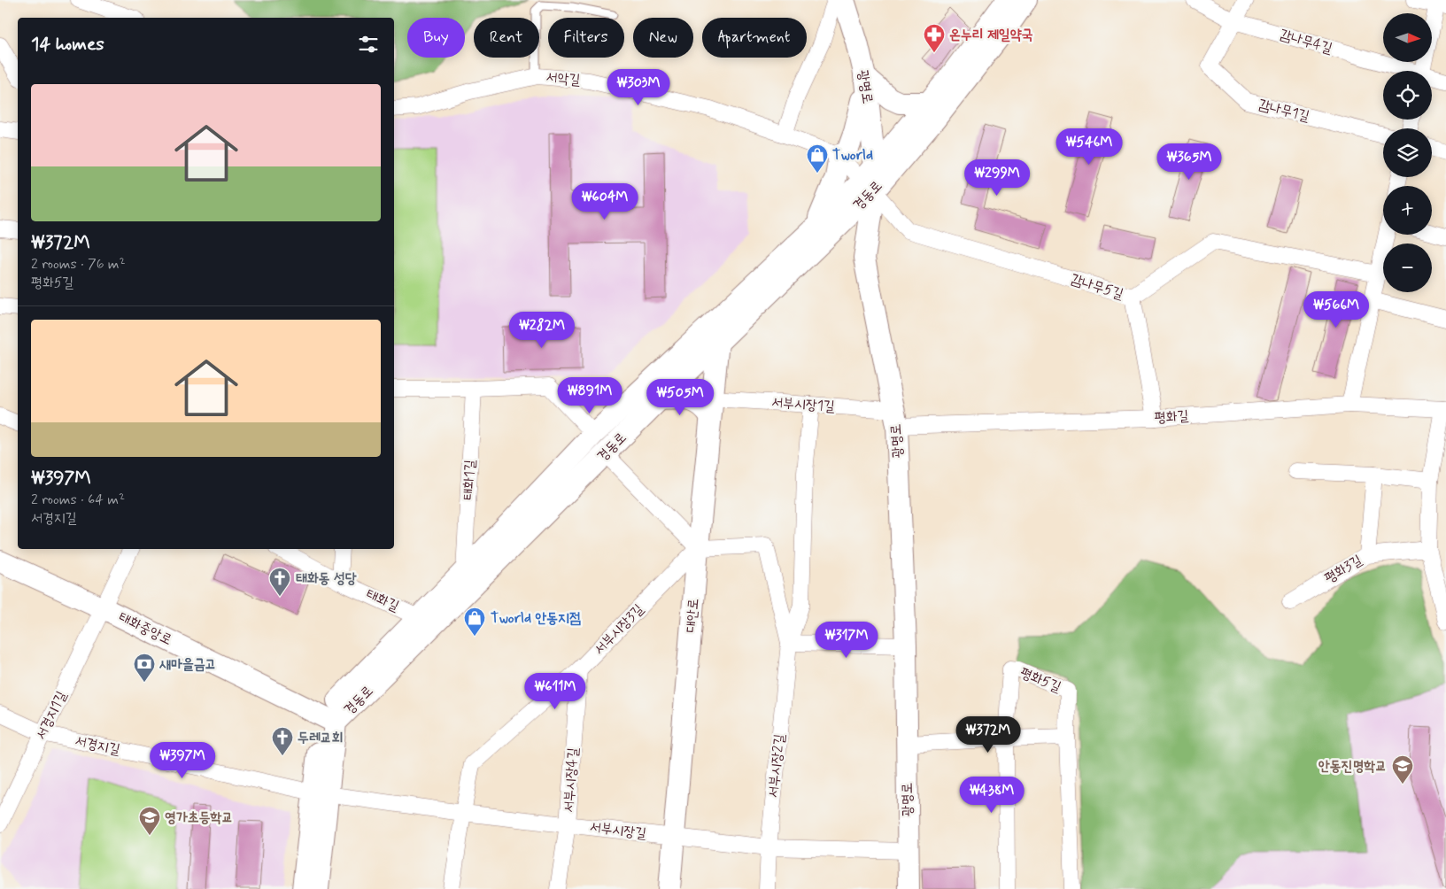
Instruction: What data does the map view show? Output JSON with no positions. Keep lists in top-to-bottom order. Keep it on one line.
{"streets":{"street":["감나무4길","서악길","광명로","감나무1길","경동로","감나무5길","서부시장1길","평화길","태화1길","평화3길","태화길","대안로","태화중앙로","서부시장3길","평화5길","서경지1길","서경지길","서부시장2길","서부시장4길","서부시장길"]},"crossings":[["감나무4길","감나무1길"],["서악길","광명로"],["서악길","경동로"],["서악길","감나무5길"],["광명로","경동로"],["광명로","감나무5길"],["광명로","서부시장1길"],["광명로","평화길"],["광명로","서부시장길"],["경동로","감나무5길"],["경동로","태화1길"],["경동로","태화길"],["경동로","대안로"],["경동로","태화중앙로"],["경동로","서경지길"],["경동로","서부시장길"],["서부시장1길","평화길"],["서부시장1길","대안로"],["대안로","서부시장3길"],["대안로","서부시장2길"],["대안로","서부시장길"],["태화중앙로","서경지1길"],["서부시장3길","서부시장2길"],["서부시장3길","서부시장4길"],["서부시장3길","서부시장길"],["서경지1길","서경지길"],["서경지길","서부시장길"],["서부시장2길","서부시장길"],["서부시장4길","서부시장길"]],"places":{"pharmacy":["온누리 제일약국"],"shop":["Tworld","Tworld 안동지점"],"church":["태화동 성당","두레교회"],"bank":["새마을금고"],"school or university":["안동진명학교","영가초등학교"]},"north":"right","page":{"map_buttons":["+","−"],"chip":["Buy","Rent","Filters","New","Apartment"],"heading":"14 homes","price":["₩303M","₩546M","₩365M","₩299M","₩604M","₩566M","₩282M","₩891M","₩505M","₩317M","₩611M","₩372M","₩397M","₩438M"],"list":[{"name":"₩372M","note":"2 rooms · 76 m² · 평화5길"},{"name":"₩397M","note":"2 rooms · 64 m² · 서경지길"}]}}
